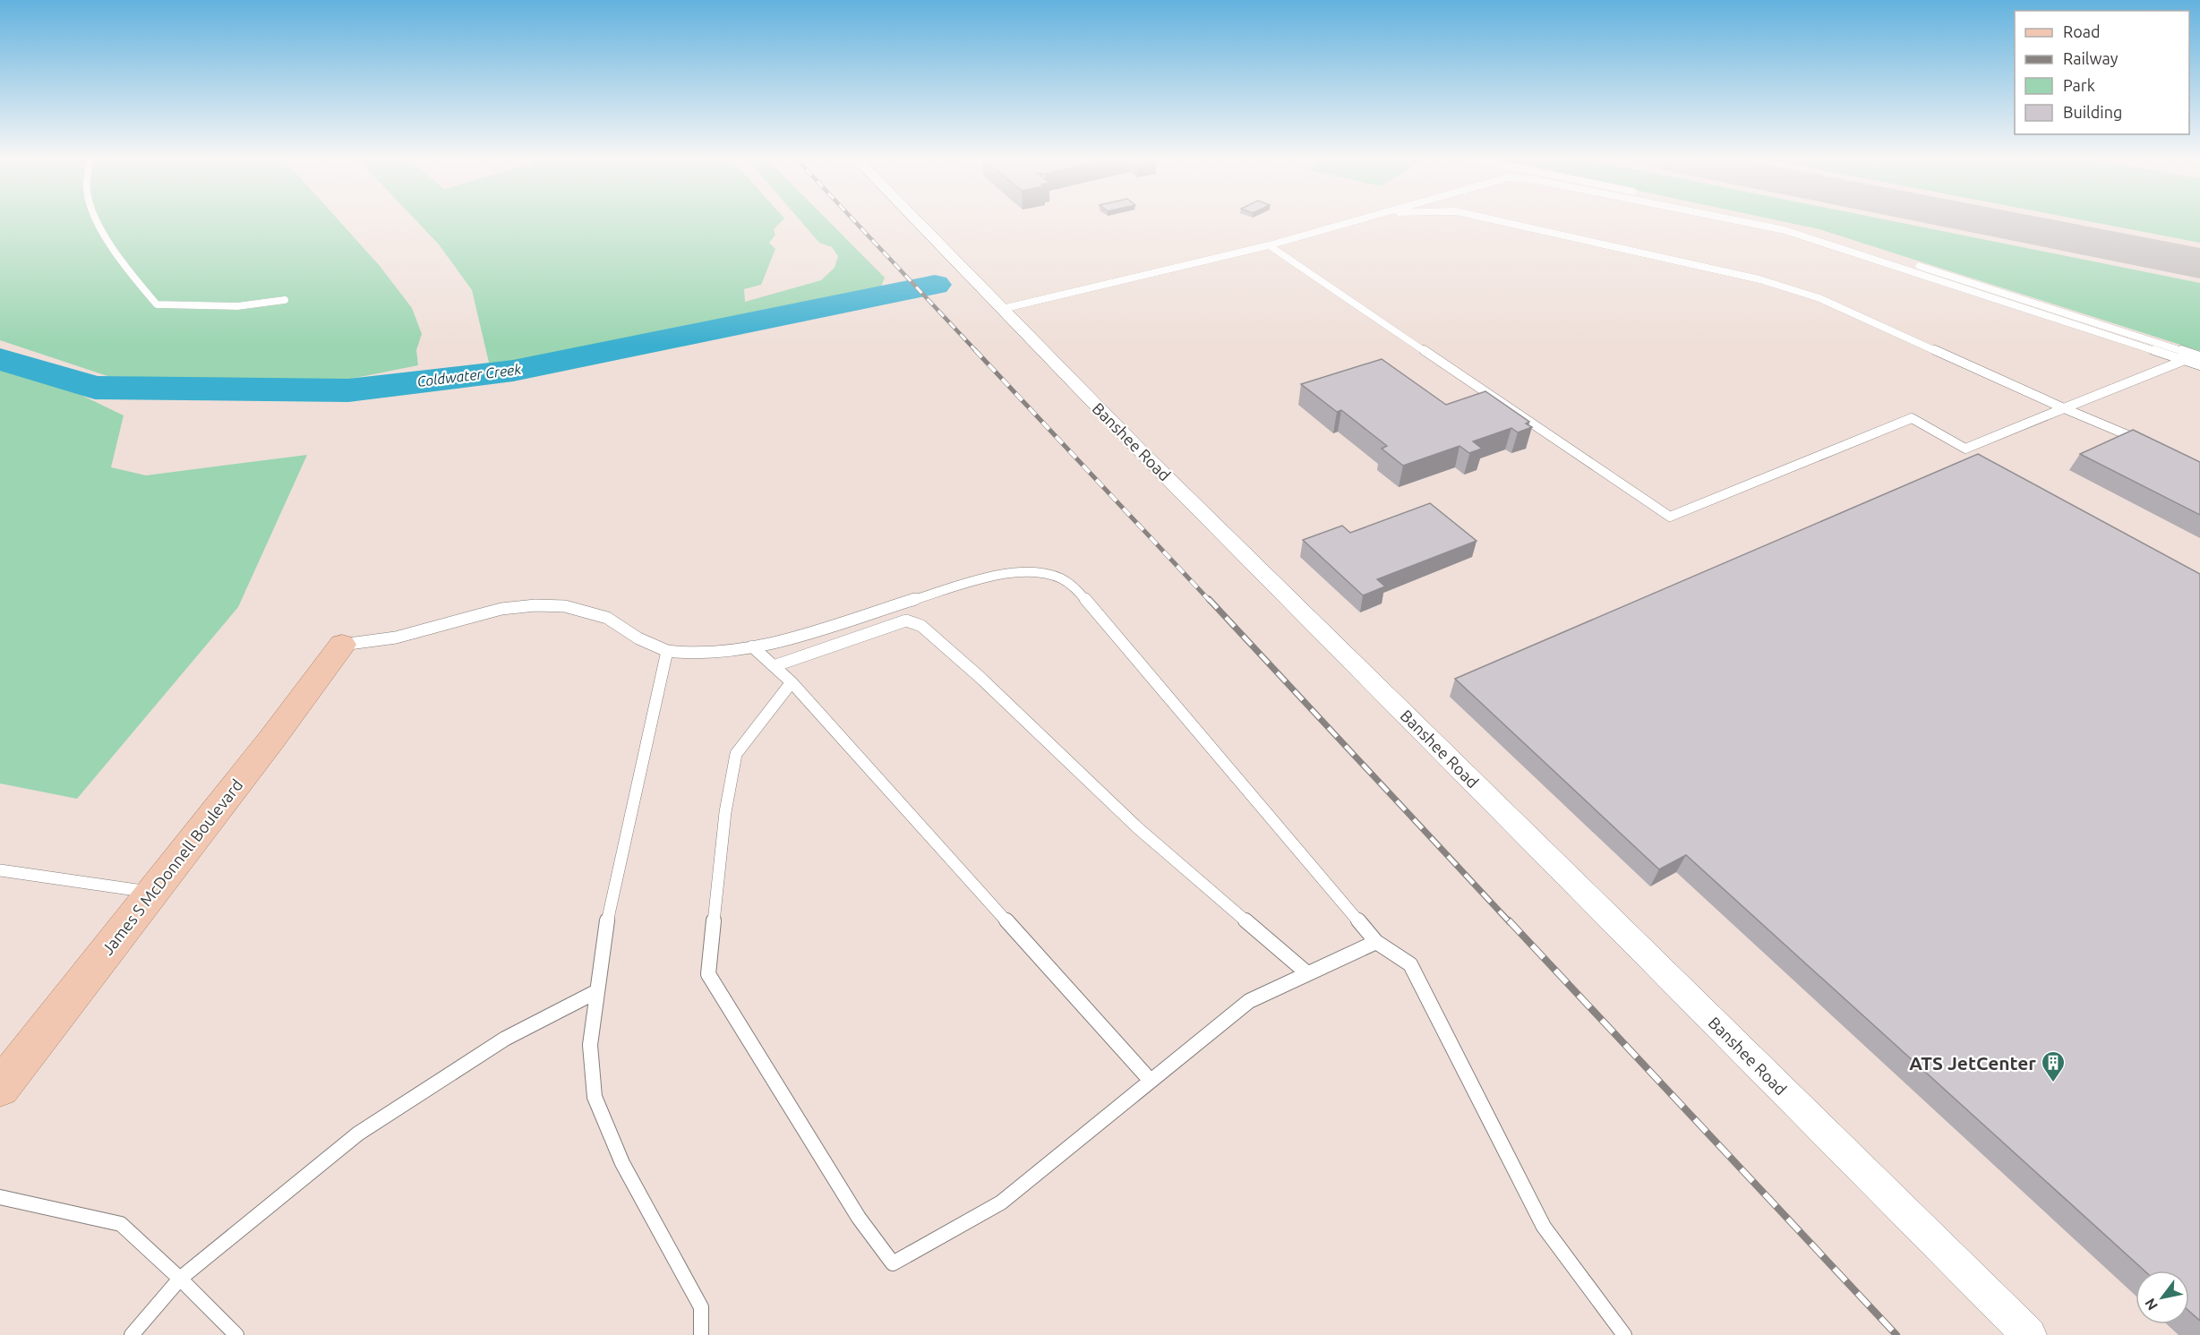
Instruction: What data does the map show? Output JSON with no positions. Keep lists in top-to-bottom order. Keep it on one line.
{"streets":{"main road":["James S McDonnell Boulevard"],"street":["Banshee Road"]},"water":["Coldwater Creek"],"places":{"building":["ATS JetCenter"]},"legend":["Road","Railway","Park","Building"],"north":"bottom left"}
